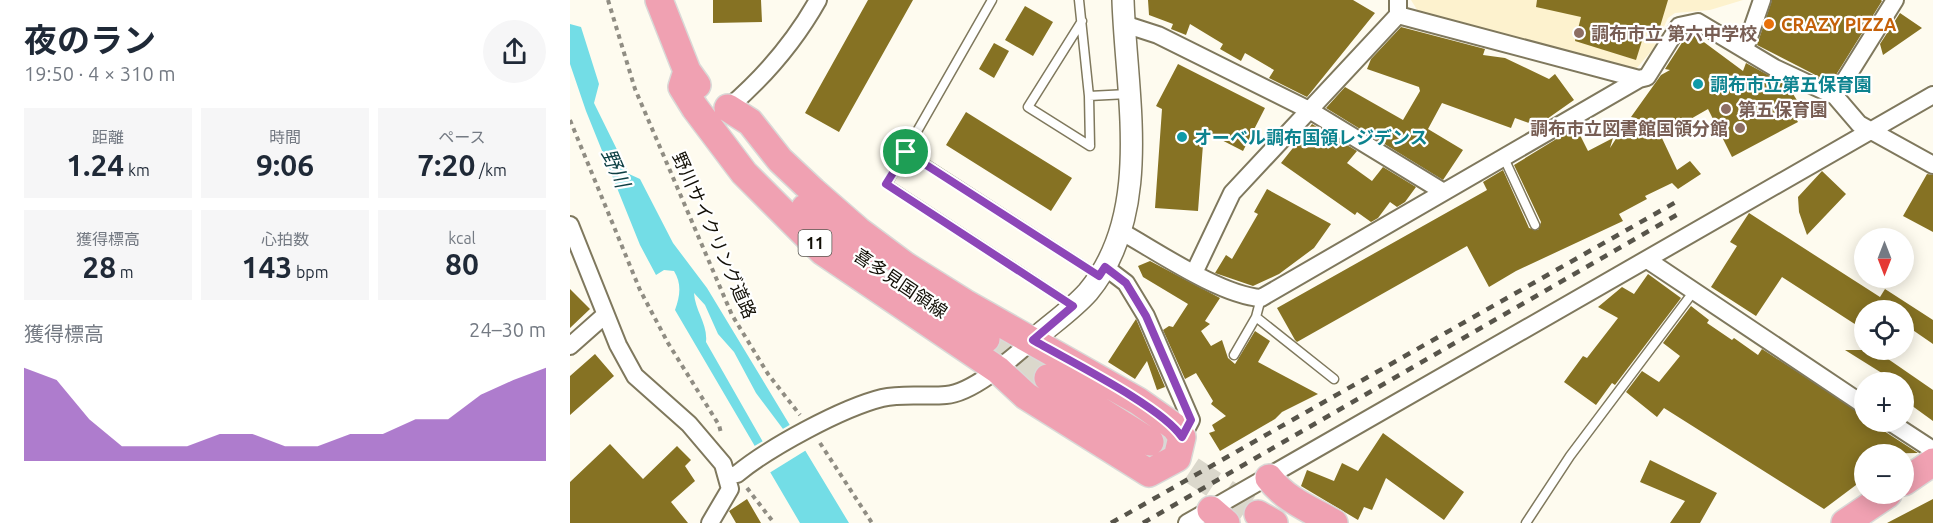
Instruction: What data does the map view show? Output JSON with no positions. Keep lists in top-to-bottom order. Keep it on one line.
{"streets":{"main road":["11","喜多見国領線"],"path":["野川サイクリング道路"]},"crossings":[["11","喜多見国領線"]],"water":["野川"],"places":["CRAZY PIZZA","調布市立 第六中学校","調布市立第五保育園","第五保育園","調布市立図書館国領分館","オーベル調布国領レジデンス"],"north":"bottom","page":{"heading":["夜のラン","19:50 · 4 × 310 m"],"stats":[["距離","1.24 km"],["時間","9:06"],["ペース","7:20 /km"],["獲得標高","28 m"],["心拍数","143 bpm"],["kcal","80"]],"map_buttons":["+","−"],"chart":["獲得標高","24–30 m"]}}
